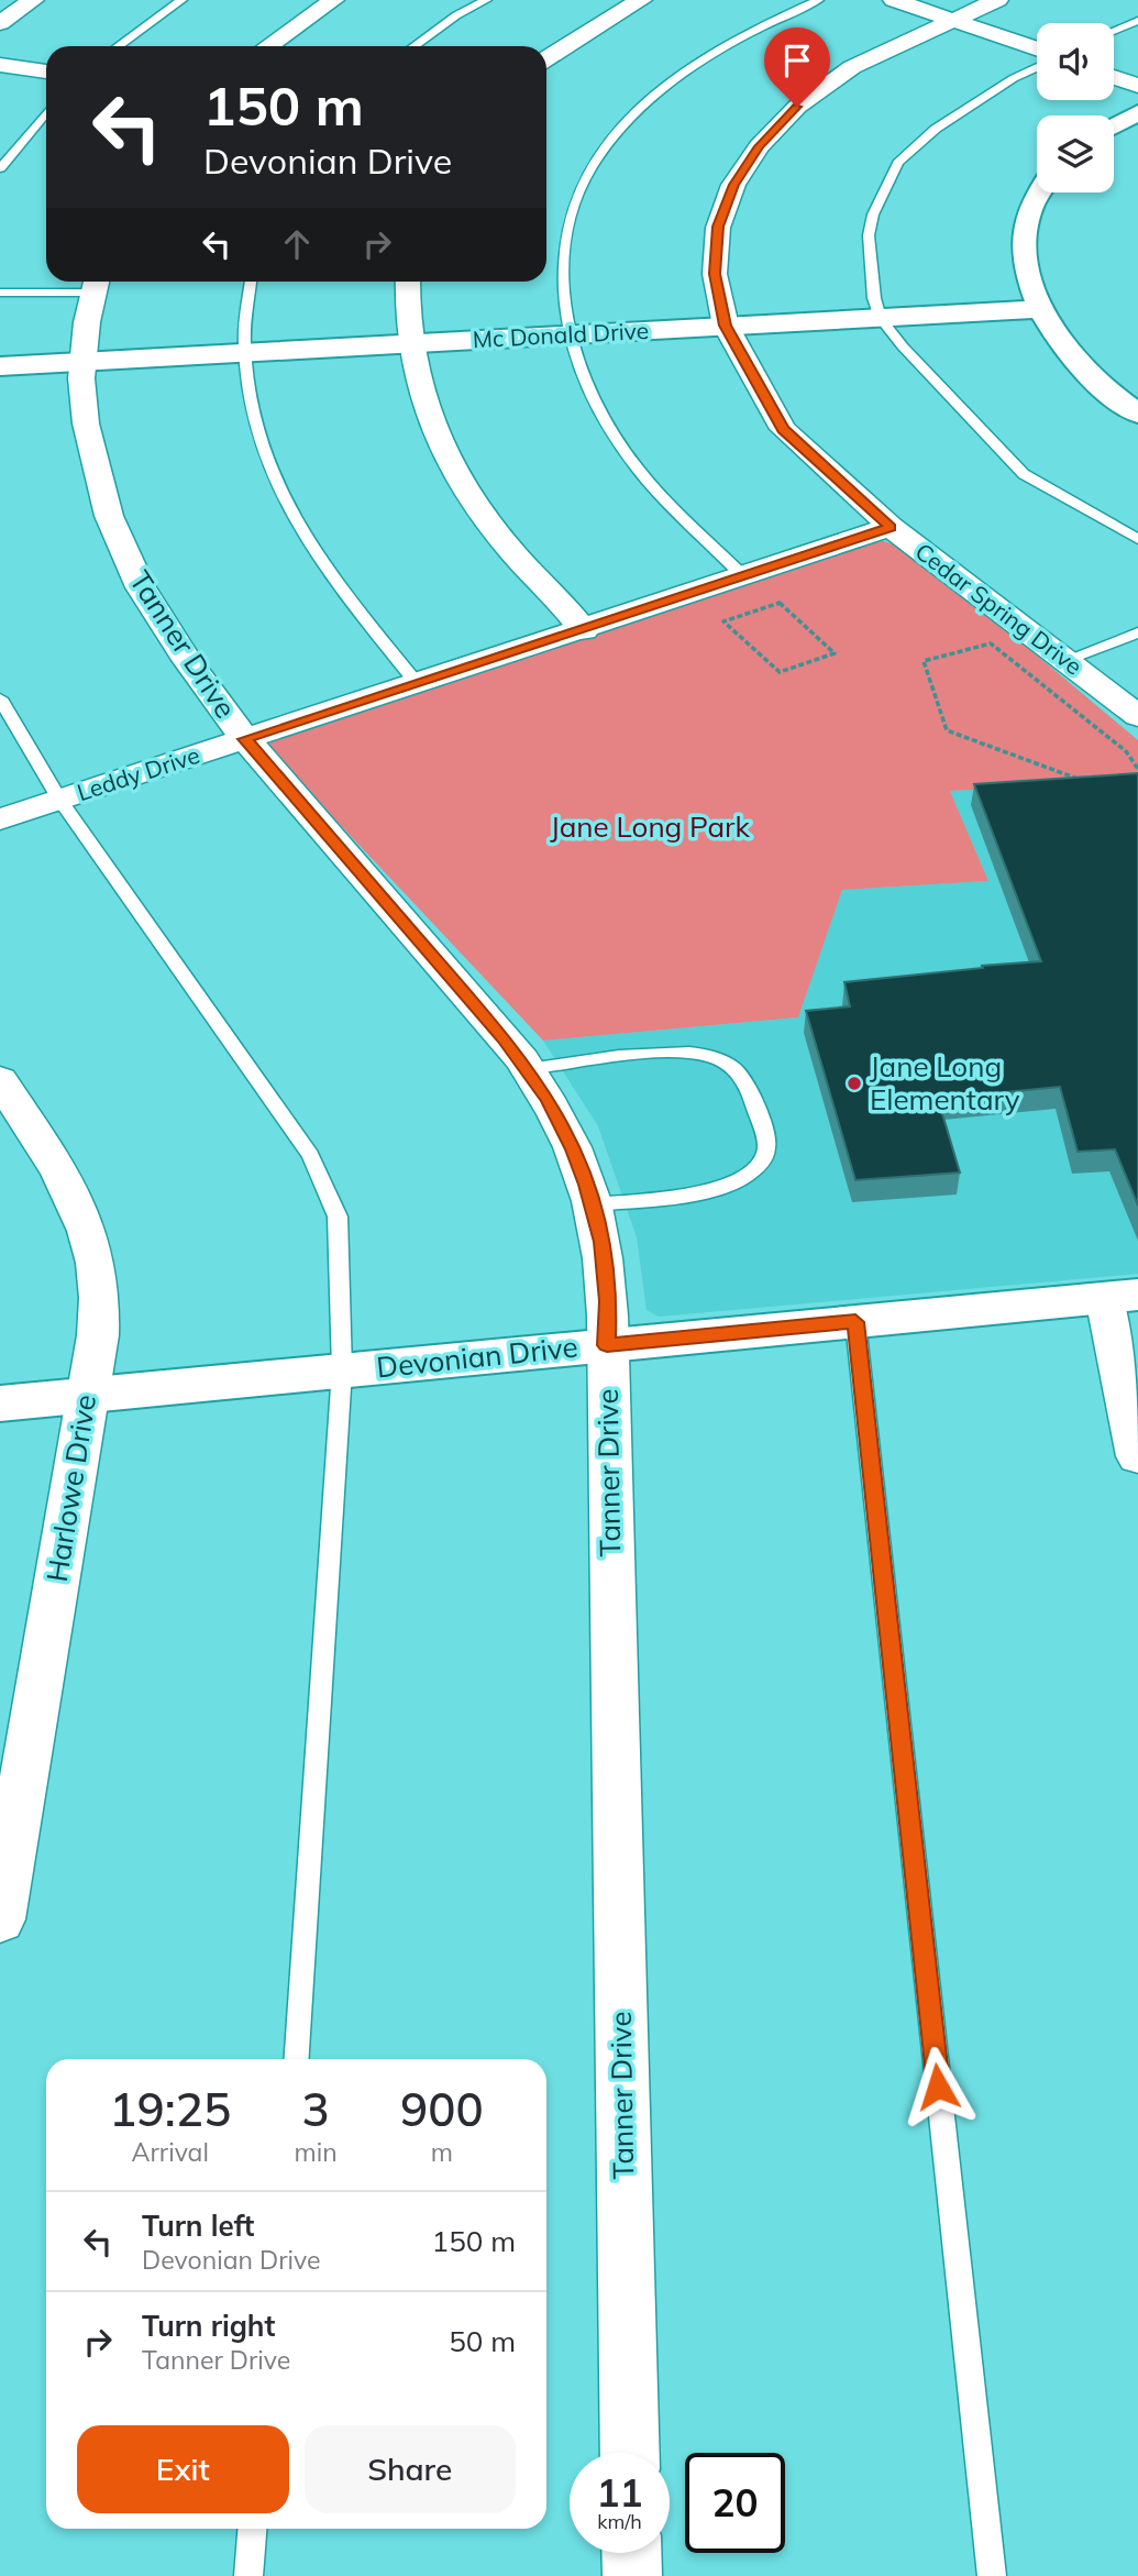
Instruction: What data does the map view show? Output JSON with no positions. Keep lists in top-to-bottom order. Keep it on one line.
{"streets":{"street":["Mc Donald Drive","Cedar Spring Drive","Tanner Drive","Leddy Drive","Devonian Drive","Harlowe Drive"]},"crossings":[["Mc Donald Drive","Cedar Spring Drive"],["Mc Donald Drive","Tanner Drive"],["Cedar Spring Drive","Leddy Drive"],["Tanner Drive","Leddy Drive"],["Tanner Drive","Devonian Drive"],["Devonian Drive","Harlowe Drive"]],"parks":["Jane Long Park"],"places":["Jane Long Elementary"],"page":{"turn":["150 m","Devonian Drive"],"eta":["19:25","Arrival","3","min","900","m"],"list":[{"name":"Turn left","note":"Devonian Drive","value":"150 m"},{"name":"Turn right","note":"Tanner Drive","value":"50 m"}],"buttons":["Exit","Share"],"speed":"11 km/h","limit":"20"}}
